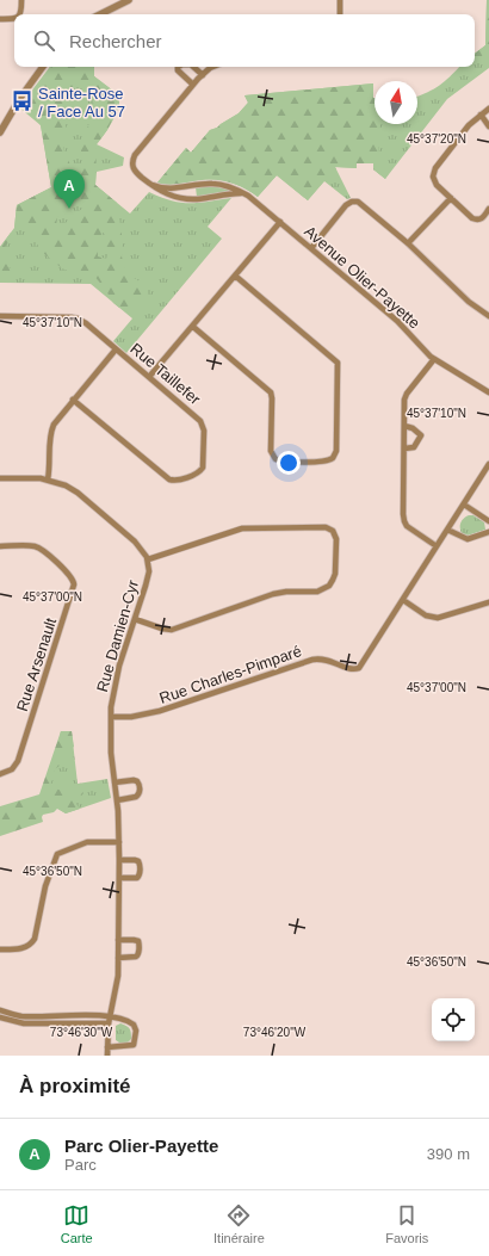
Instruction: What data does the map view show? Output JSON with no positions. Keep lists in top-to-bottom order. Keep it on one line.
{"streets":{"street":["Avenue Olier-Payette","Rue Taillefer","Rue Damien-Cyr","Rue Arsenault","Rue Charles-Pimparé"]},"crossings":[["Rue Damien-Cyr","Rue Charles-Pimparé"]],"places":{"bus stop":["Sainte-Rose / Face Au 57"]},"north":"top","page":{"search":"Rechercher","pins":"A","heading":"À proximité","list":[{"mark":"A","name":"Parc Olier-Payette","note":"Parc","value":"390 m"}],"nav":["Carte","Itinéraire","Favoris"]},"coordinates":["45°37'20\"N","45°37'10\"N","45°37'00\"N","45°36'50\"N","73°46'30\"W","73°46'20\"W"]}
